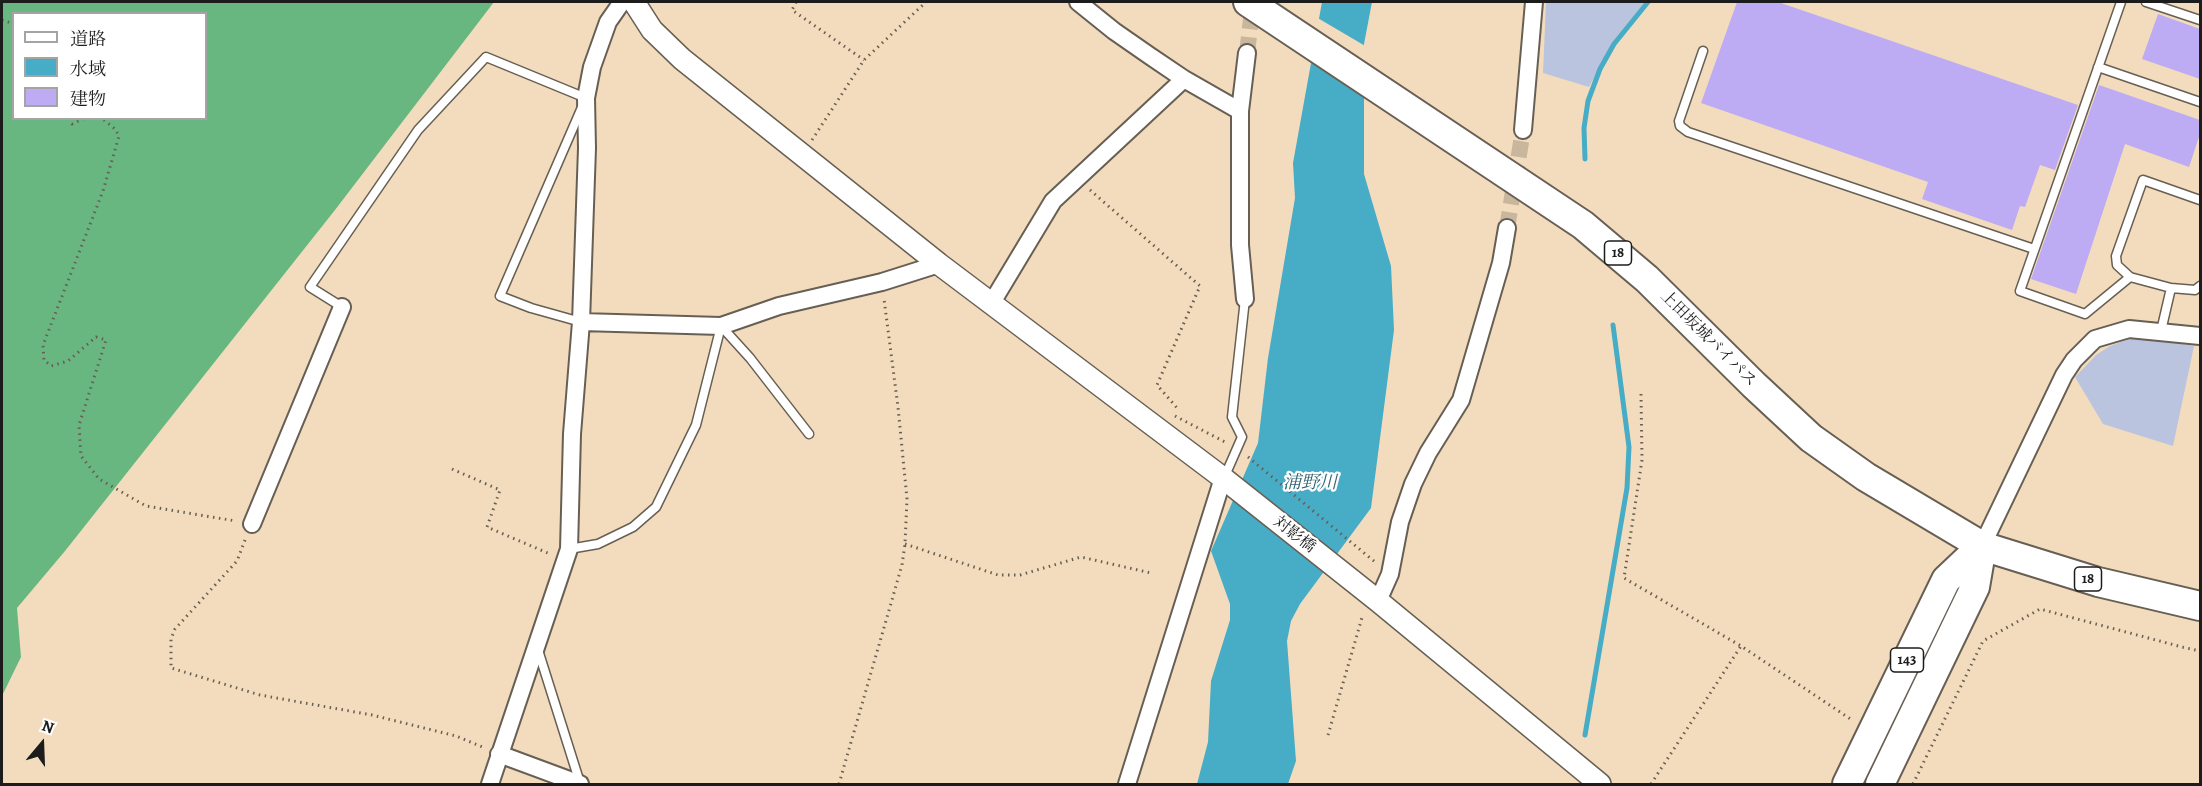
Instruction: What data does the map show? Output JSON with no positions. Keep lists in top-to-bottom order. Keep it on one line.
{"streets":{"highway":["18","上田坂城バイパス","143"],"street":["対影橋"]},"crossings":[["上田坂城バイパス","143"]],"water":["浦野川"],"legend":["道路","水域","建物"],"north":"top"}
